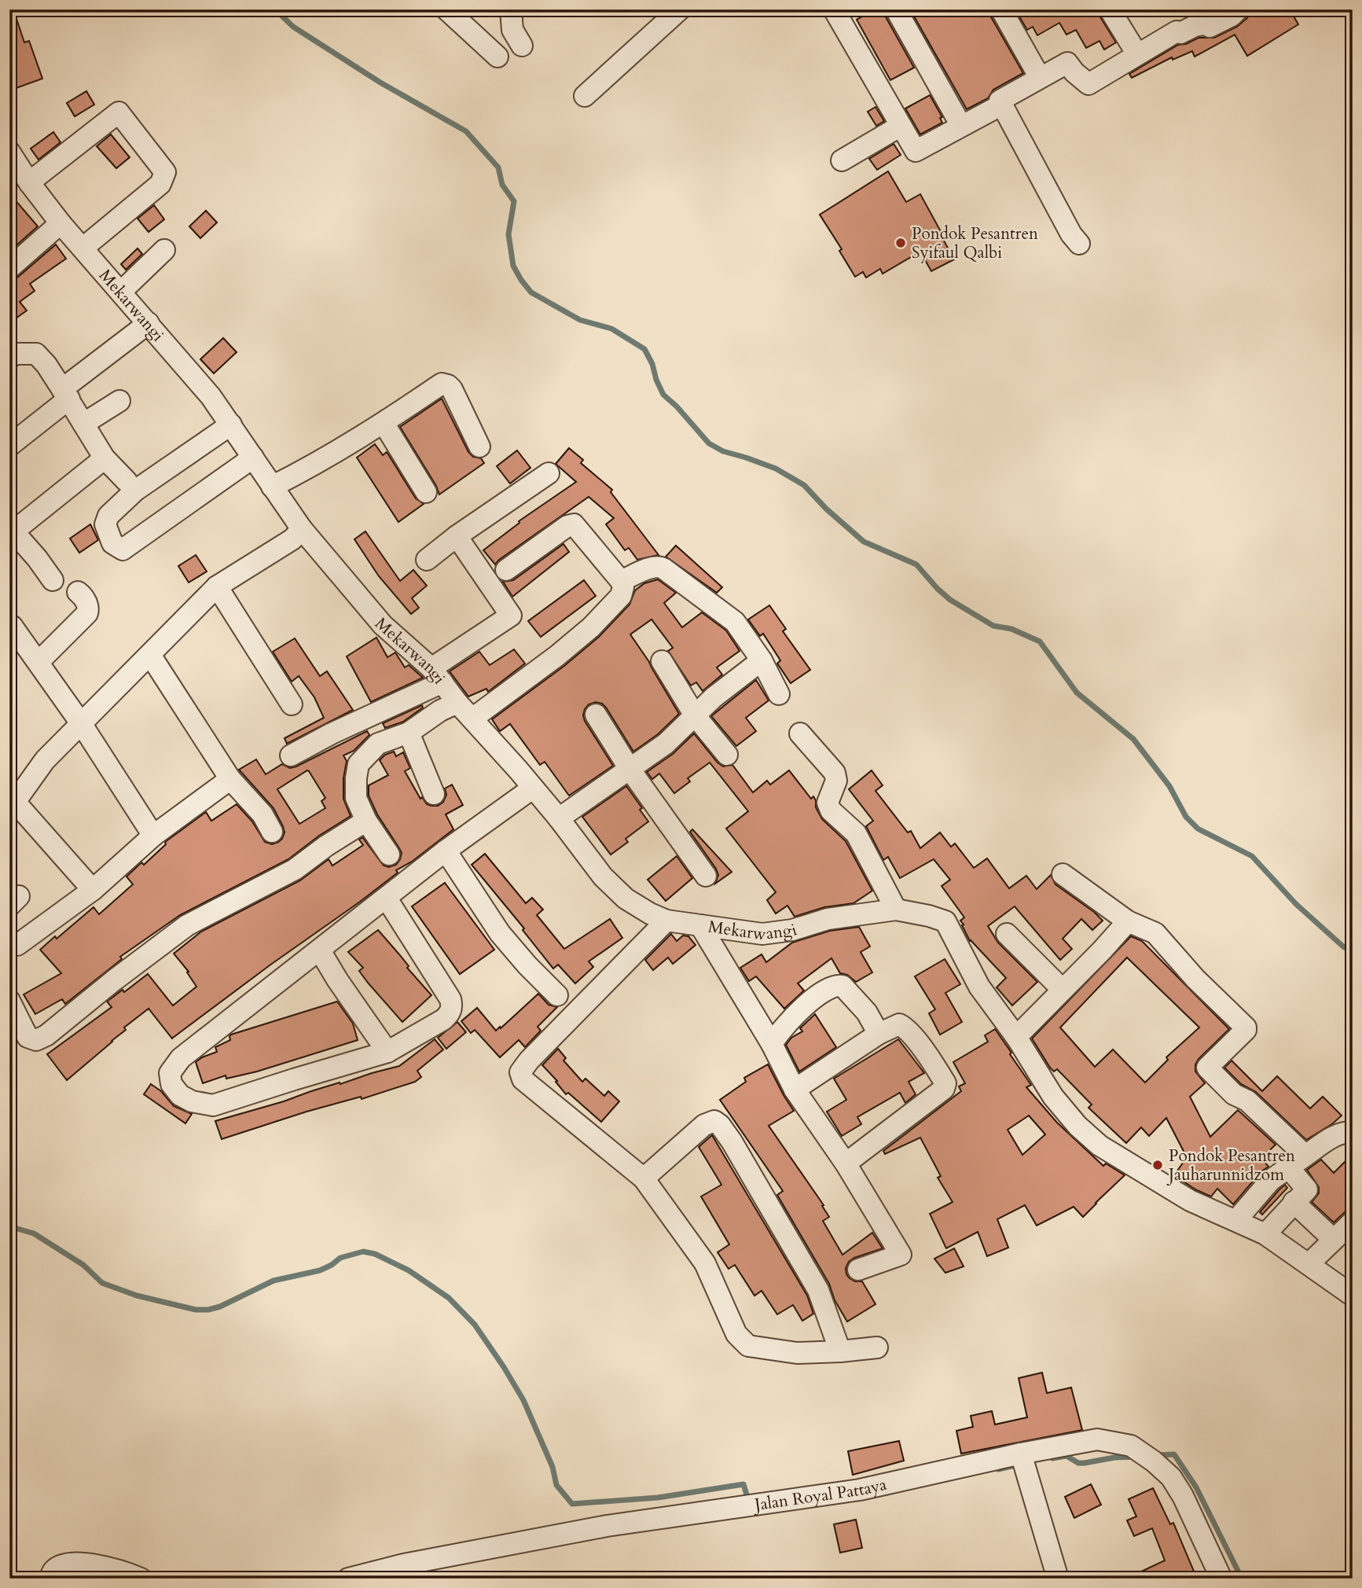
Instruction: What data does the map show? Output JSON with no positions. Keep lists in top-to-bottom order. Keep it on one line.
{"streets":{"street":["Mekarwangi","Jalan Royal Pattaya"]},"places":["Pondok Pesantren Syifaul Qalbi","Pondok Pesantren Jauharunnidzom"]}
